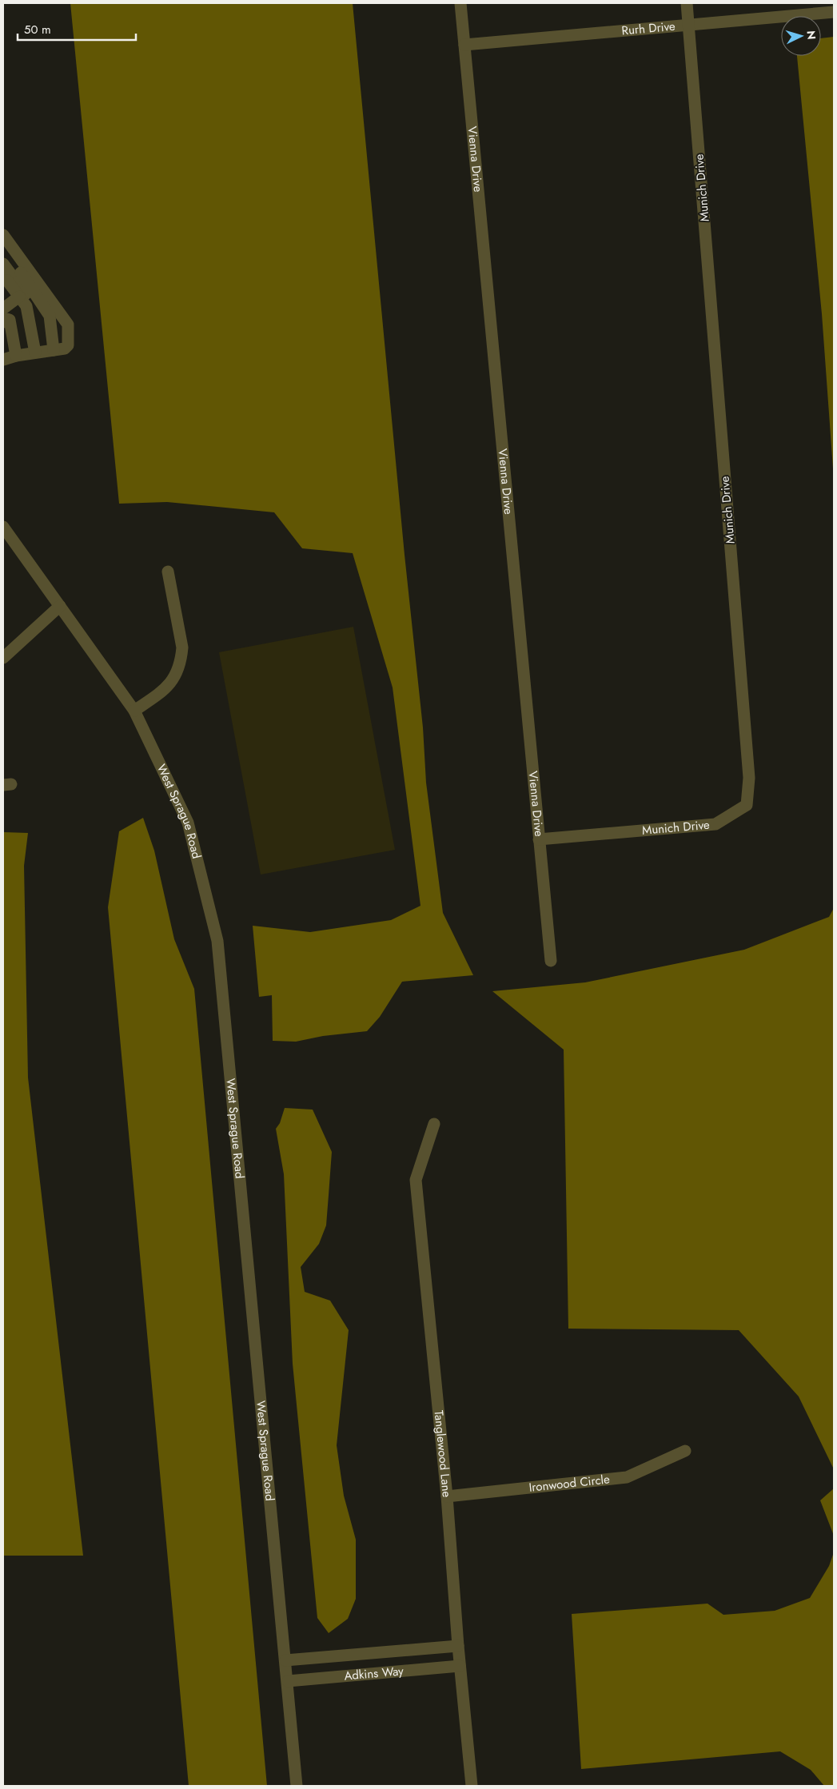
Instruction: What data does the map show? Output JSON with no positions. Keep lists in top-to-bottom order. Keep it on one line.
{"streets":{"street":["Rurh Drive","Vienna Drive","Munich Drive","West Sprague Road","Tanglewood Lane","Ironwood Circle","Adkins Way"]},"crossings":[["Rurh Drive","Vienna Drive"],["Rurh Drive","Munich Drive"],["Vienna Drive","Munich Drive"],["West Sprague Road","Adkins Way"],["Tanglewood Lane","Ironwood Circle"],["Tanglewood Lane","Adkins Way"]],"scale_bar":"50 m","north":"right"}
